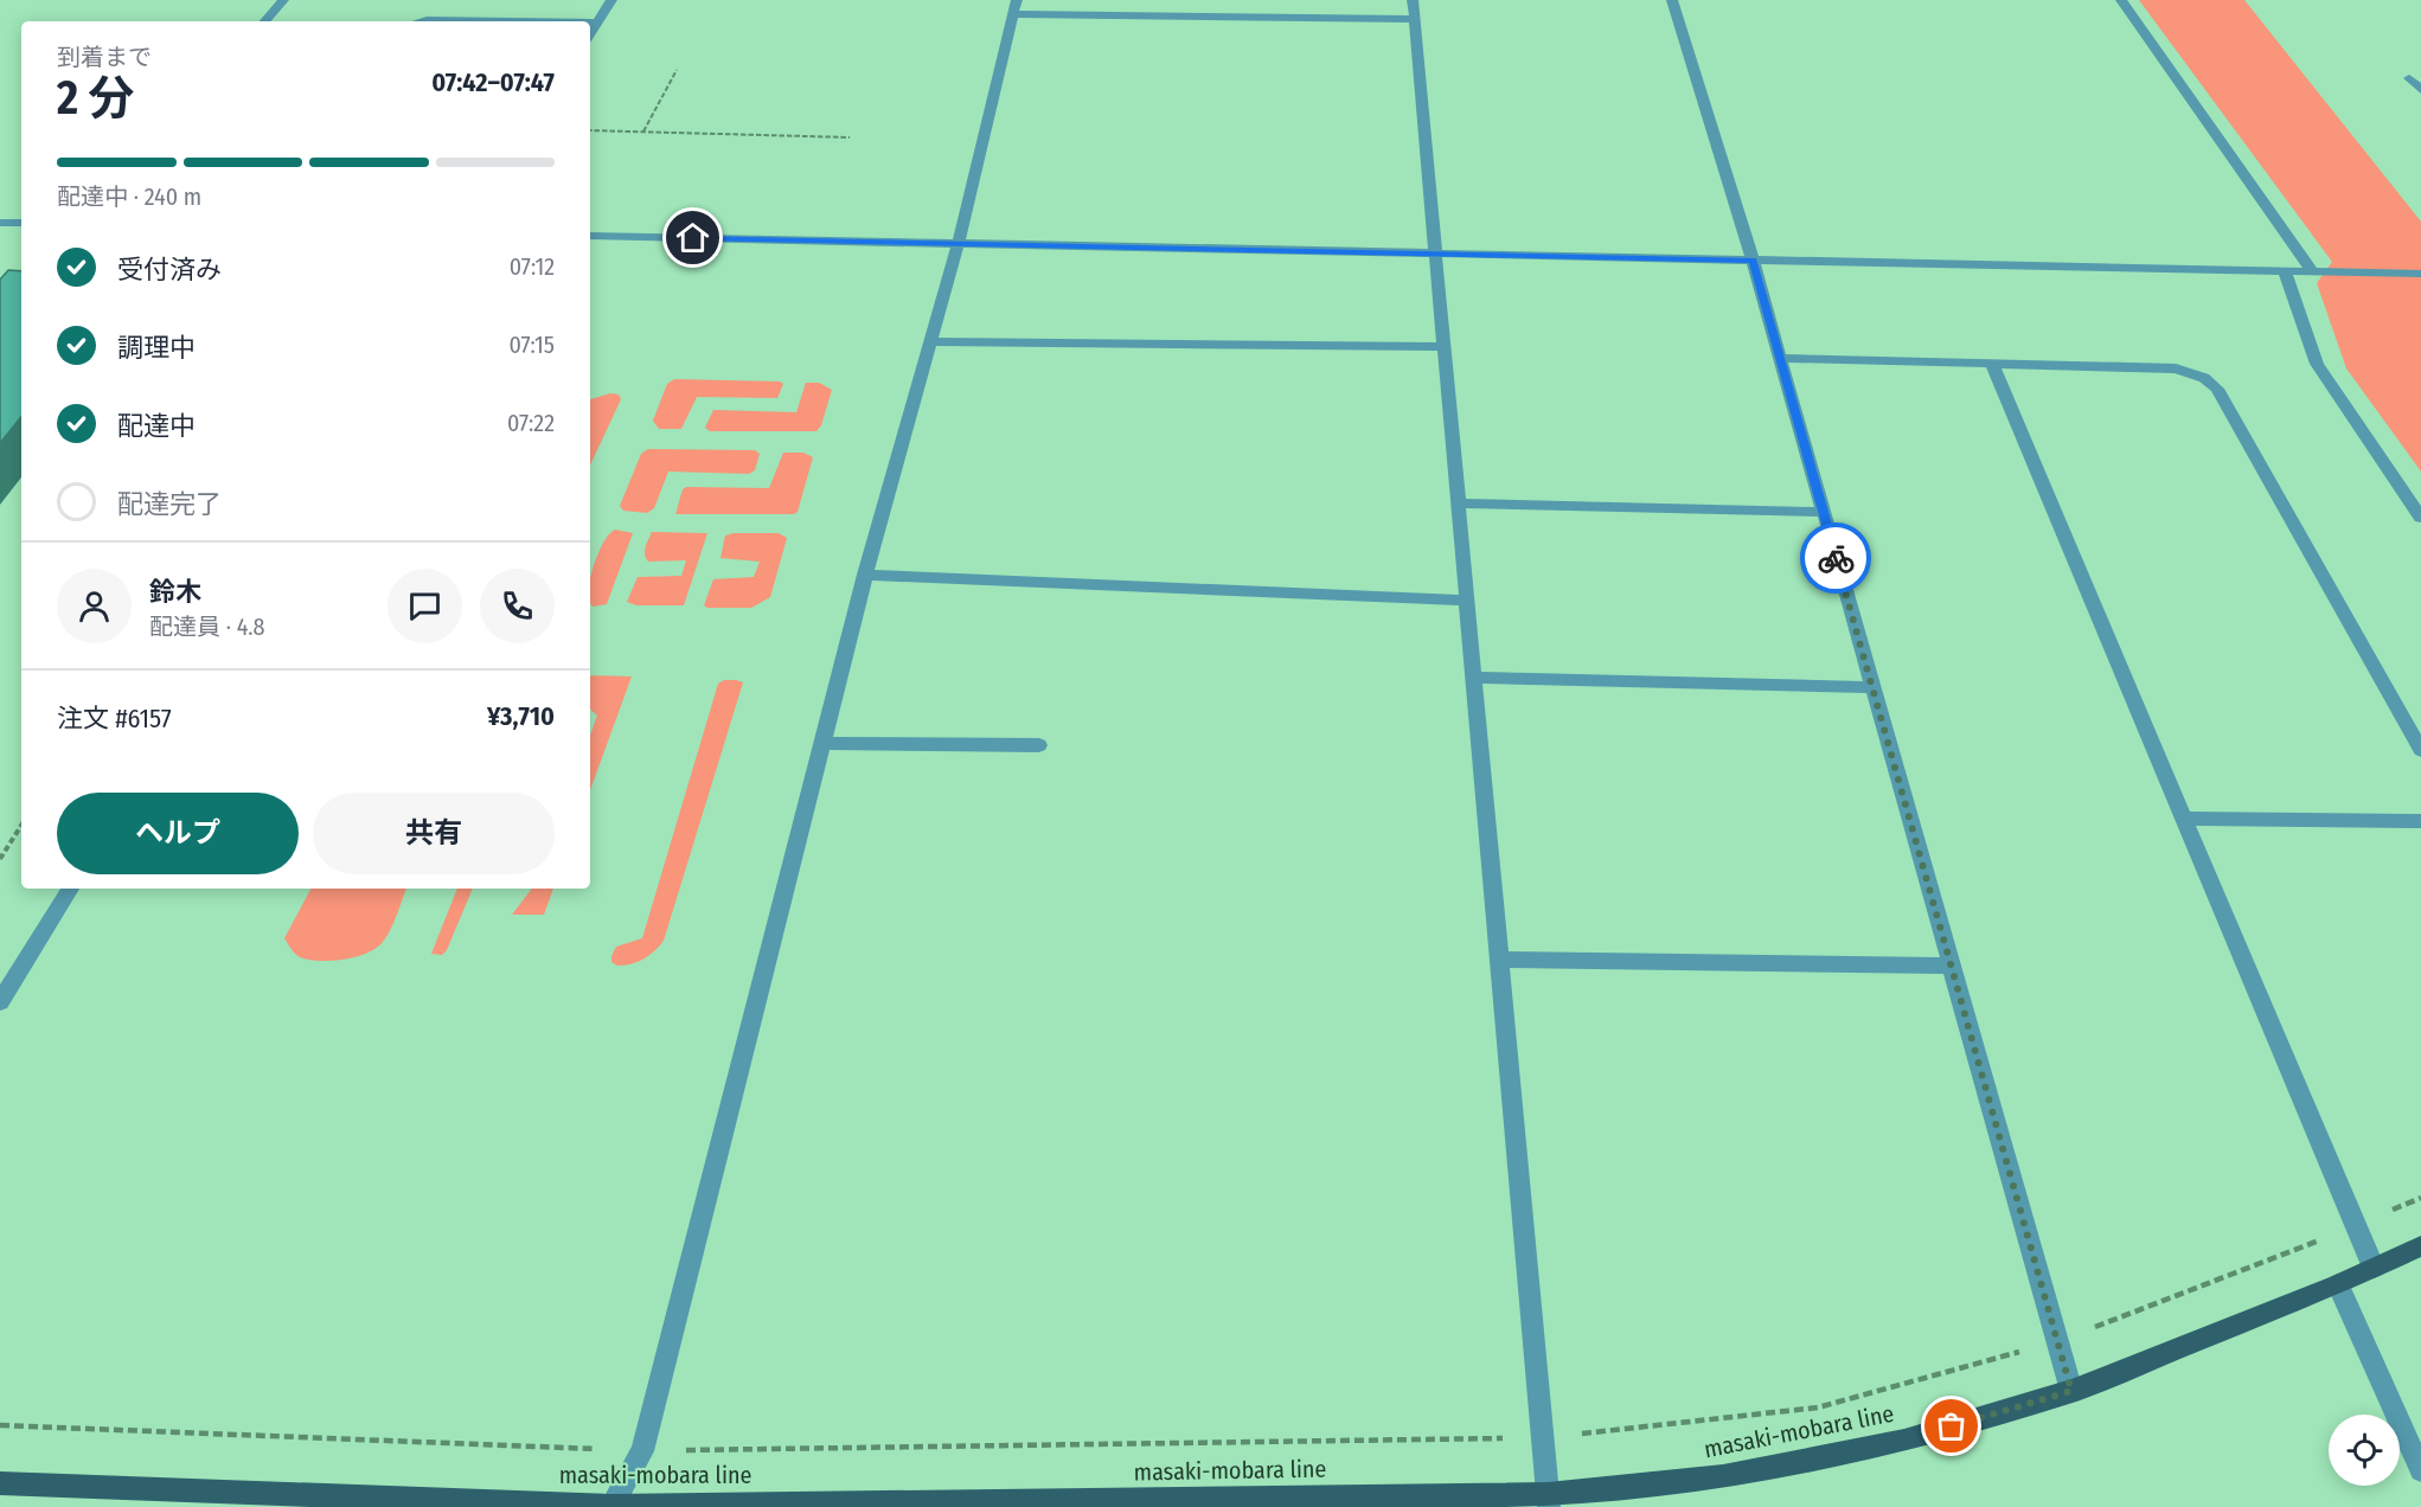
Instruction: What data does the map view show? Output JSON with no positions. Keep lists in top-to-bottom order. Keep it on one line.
{"streets":{"main road":["masaki-mobara line"]},"page":{"heading":["2 分","到着まで","07:42–07:47"],"panel":["鈴木","配達員 · 4.8","注文 #6157","¥3,710"],"bar":"配達中 · 240 m","list":[["受付済み","07:12"],["調理中","07:15"],["配達中","07:22"],"配達完了"],"buttons":["ヘルプ","共有"]}}
